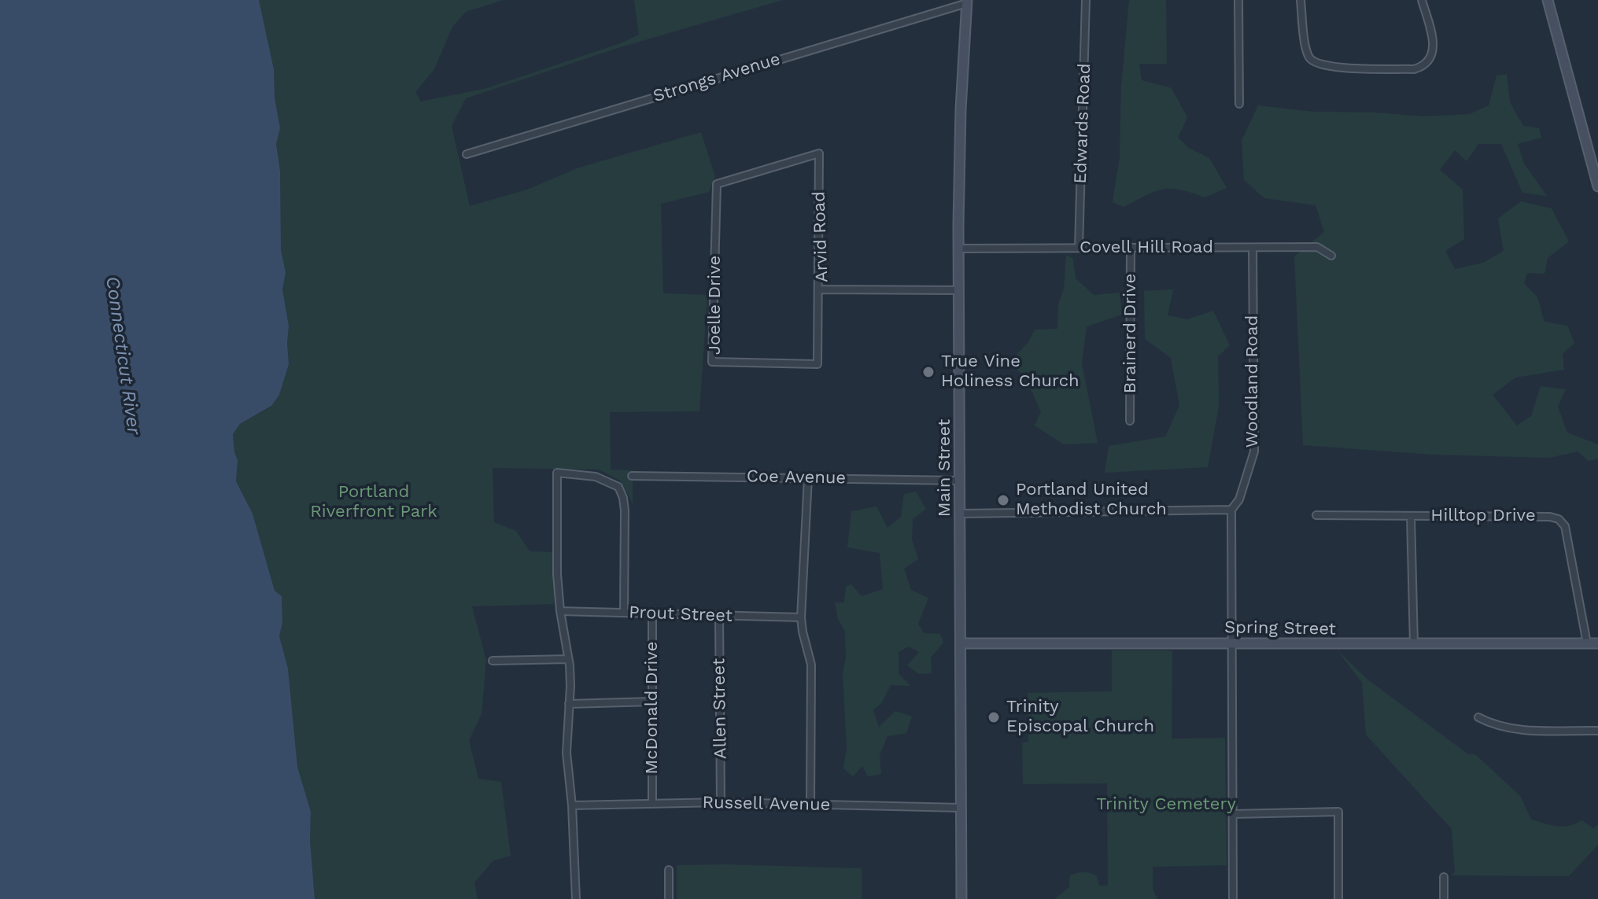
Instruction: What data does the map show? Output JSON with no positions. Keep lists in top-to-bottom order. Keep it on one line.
{"streets":{"main road":["Main Street","Spring Street"],"street":["Strongs Avenue","Edwards Road","Arvid Road","Covell Hill Road","Joelle Drive","Brainerd Drive","Woodland Road","Coe Avenue","Hilltop Drive","Prout Street","McDonald Drive","Allen Street","Russell Avenue"]},"crossings":[["Strongs Avenue","Main Street"],["Edwards Road","Covell Hill Road"],["Arvid Road","Joelle Drive"],["Arvid Road","Main Street"],["Covell Hill Road","Brainerd Drive"],["Covell Hill Road","Woodland Road"],["Covell Hill Road","Main Street"],["Main Street","Coe Avenue"],["Main Street","Spring Street"],["Main Street","Russell Avenue"],["Hilltop Drive","Spring Street"],["Prout Street","McDonald Drive"],["Prout Street","Allen Street"],["McDonald Drive","Russell Avenue"],["Allen Street","Russell Avenue"]],"water":["Connecticut River"],"parks":["Portland Riverfront Park","Trinity Cemetery"],"places":["True Vine Holiness Church","Portland United Methodist Church","Trinity Episcopal Church"]}
